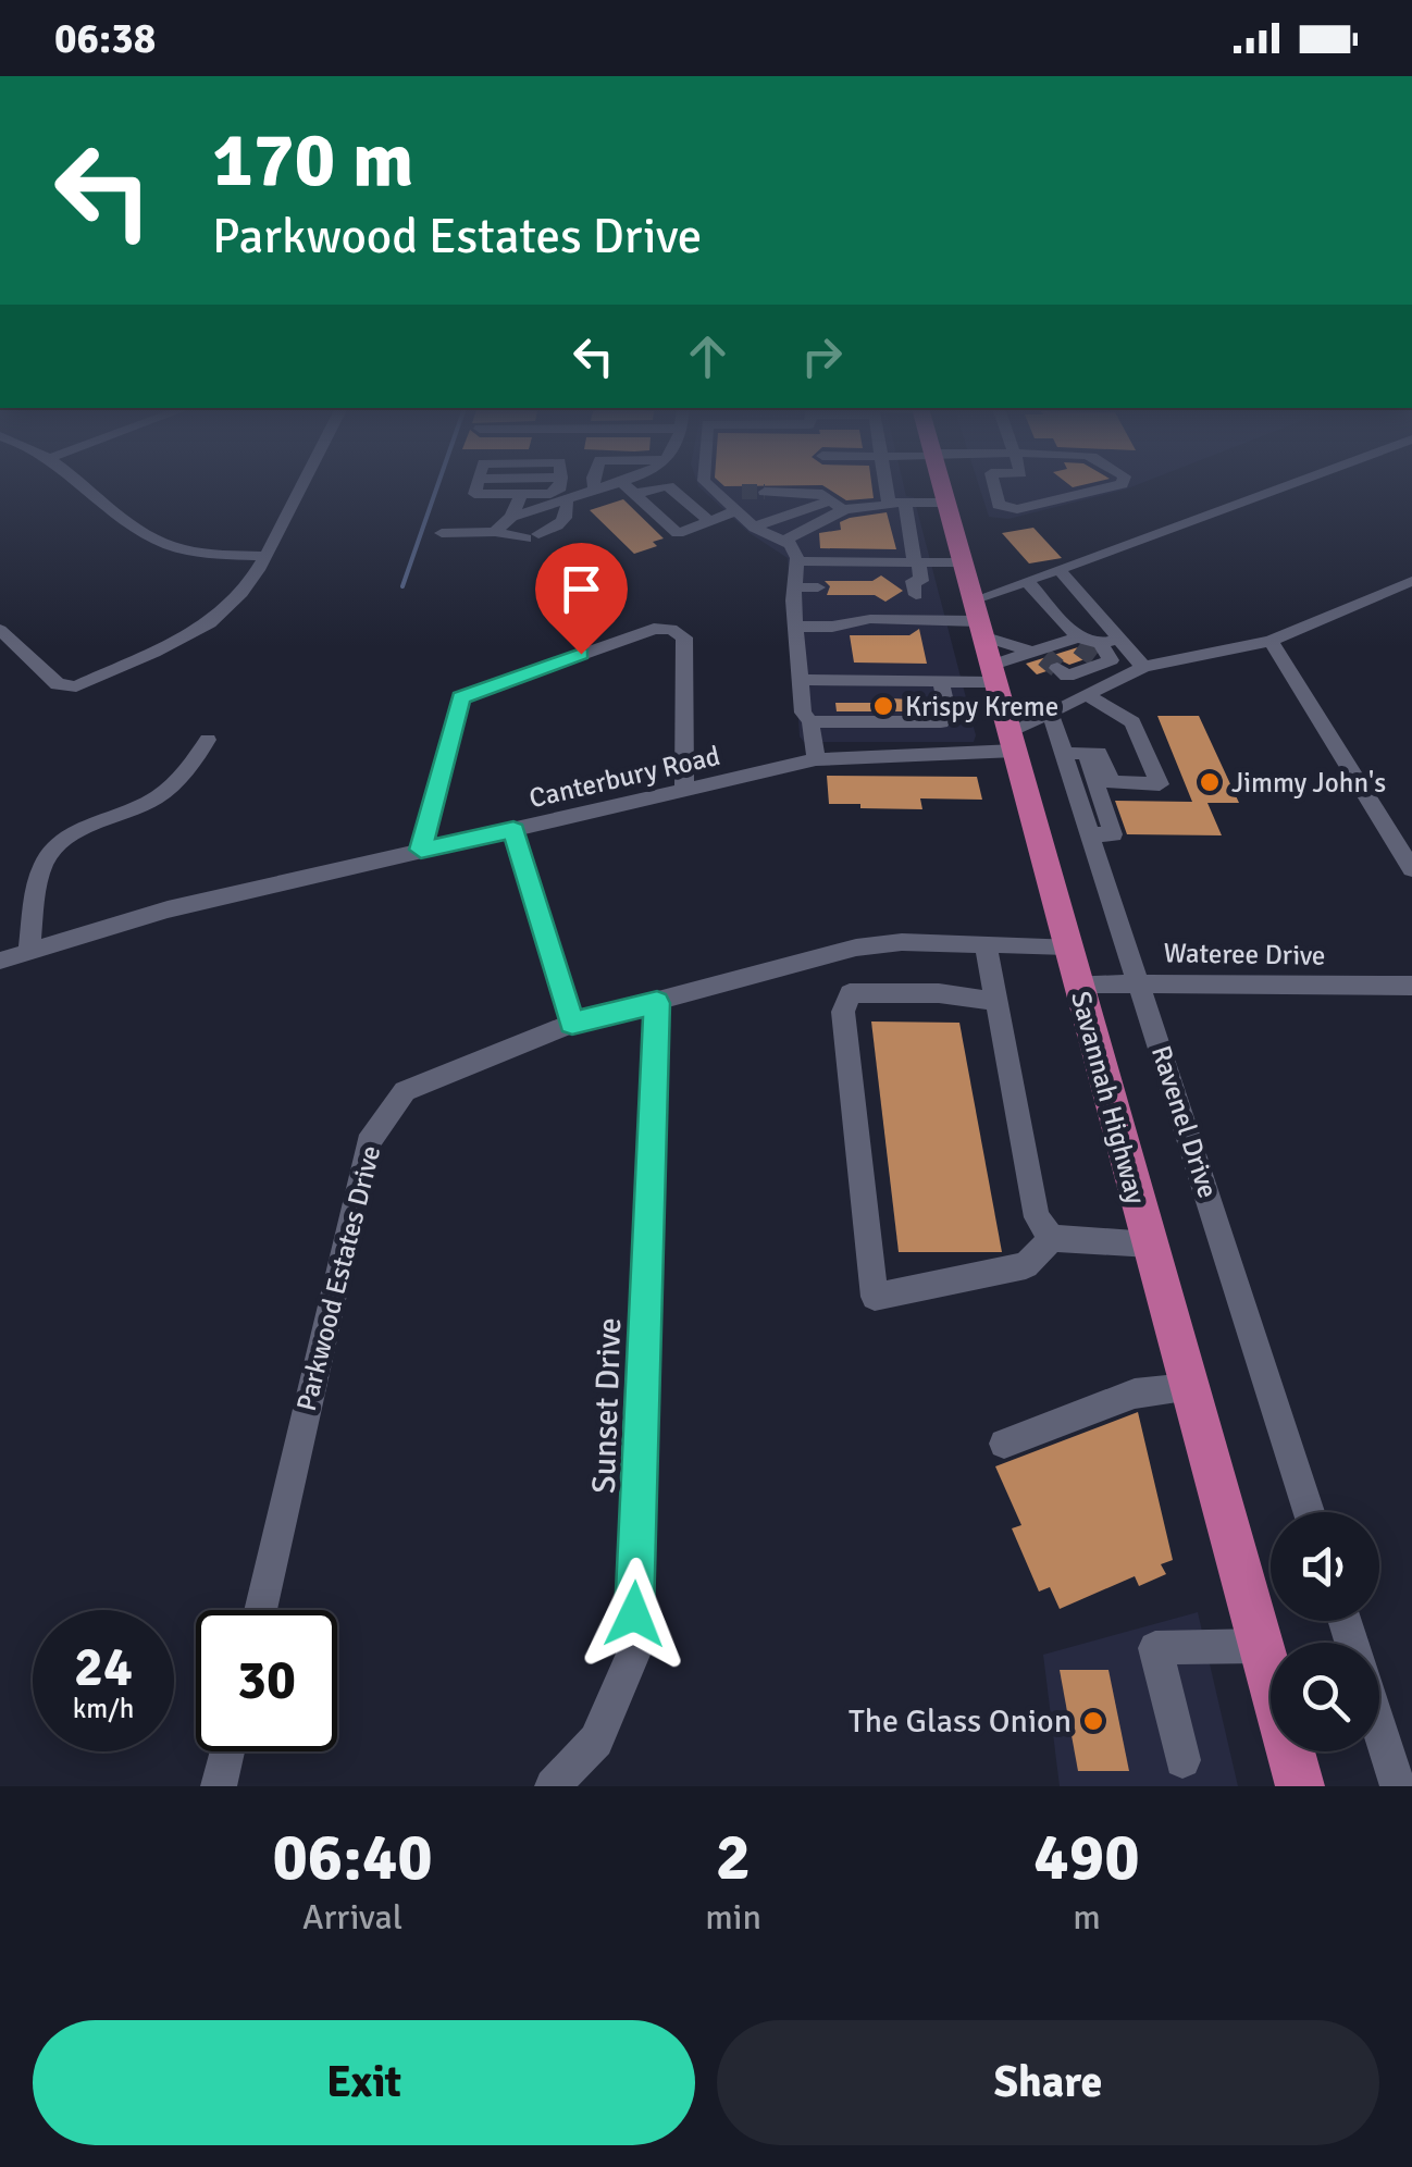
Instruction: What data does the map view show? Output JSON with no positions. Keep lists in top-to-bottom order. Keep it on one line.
{"streets":{"highway":["Savannah Highway"],"street":["Canterbury Road","Wateree Drive","Ravenel Drive","Parkwood Estates Drive","Sunset Drive"]},"crossings":[["Canterbury Road","Savannah Highway"],["Wateree Drive","Savannah Highway"],["Wateree Drive","Ravenel Drive"],["Savannah Highway","Parkwood Estates Drive"],["Parkwood Estates Drive","Sunset Drive"]],"places":["Krispy Kreme","Jimmy John's","The Glass Onion"],"page":{"status":"06:38","turn":["170 m","Parkwood Estates Drive"],"speed":"24 km/h","limit":"30","eta":["06:40","Arrival","2","min","490","m"],"buttons":["Exit","Share"]}}
